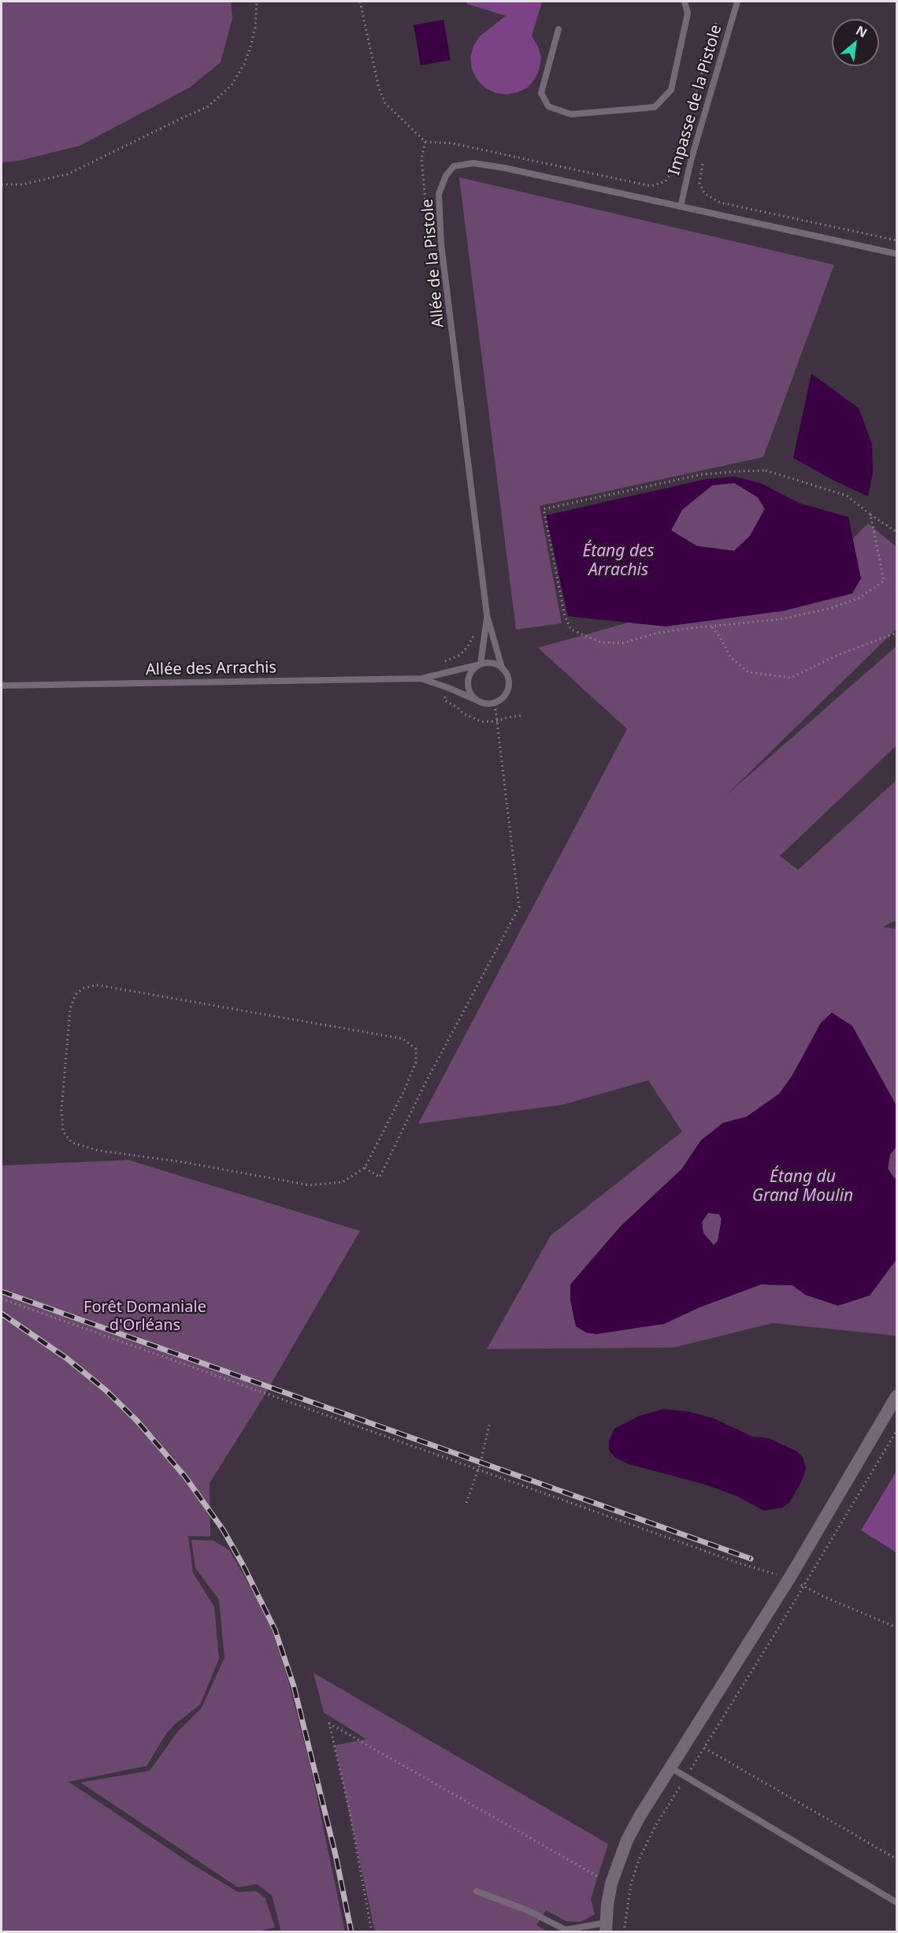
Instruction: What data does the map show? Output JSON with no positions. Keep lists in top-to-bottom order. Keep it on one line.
{"streets":{"lane":["Impasse de la Pistole","Allée de la Pistole","Allée des Arrachis"]},"crossings":[["Impasse de la Pistole","Allée de la Pistole"]],"water":["Étang des Arrachis","Étang du Grand Moulin"],"parks":["Forêt Domaniale d'Orléans"],"north":"top right"}
